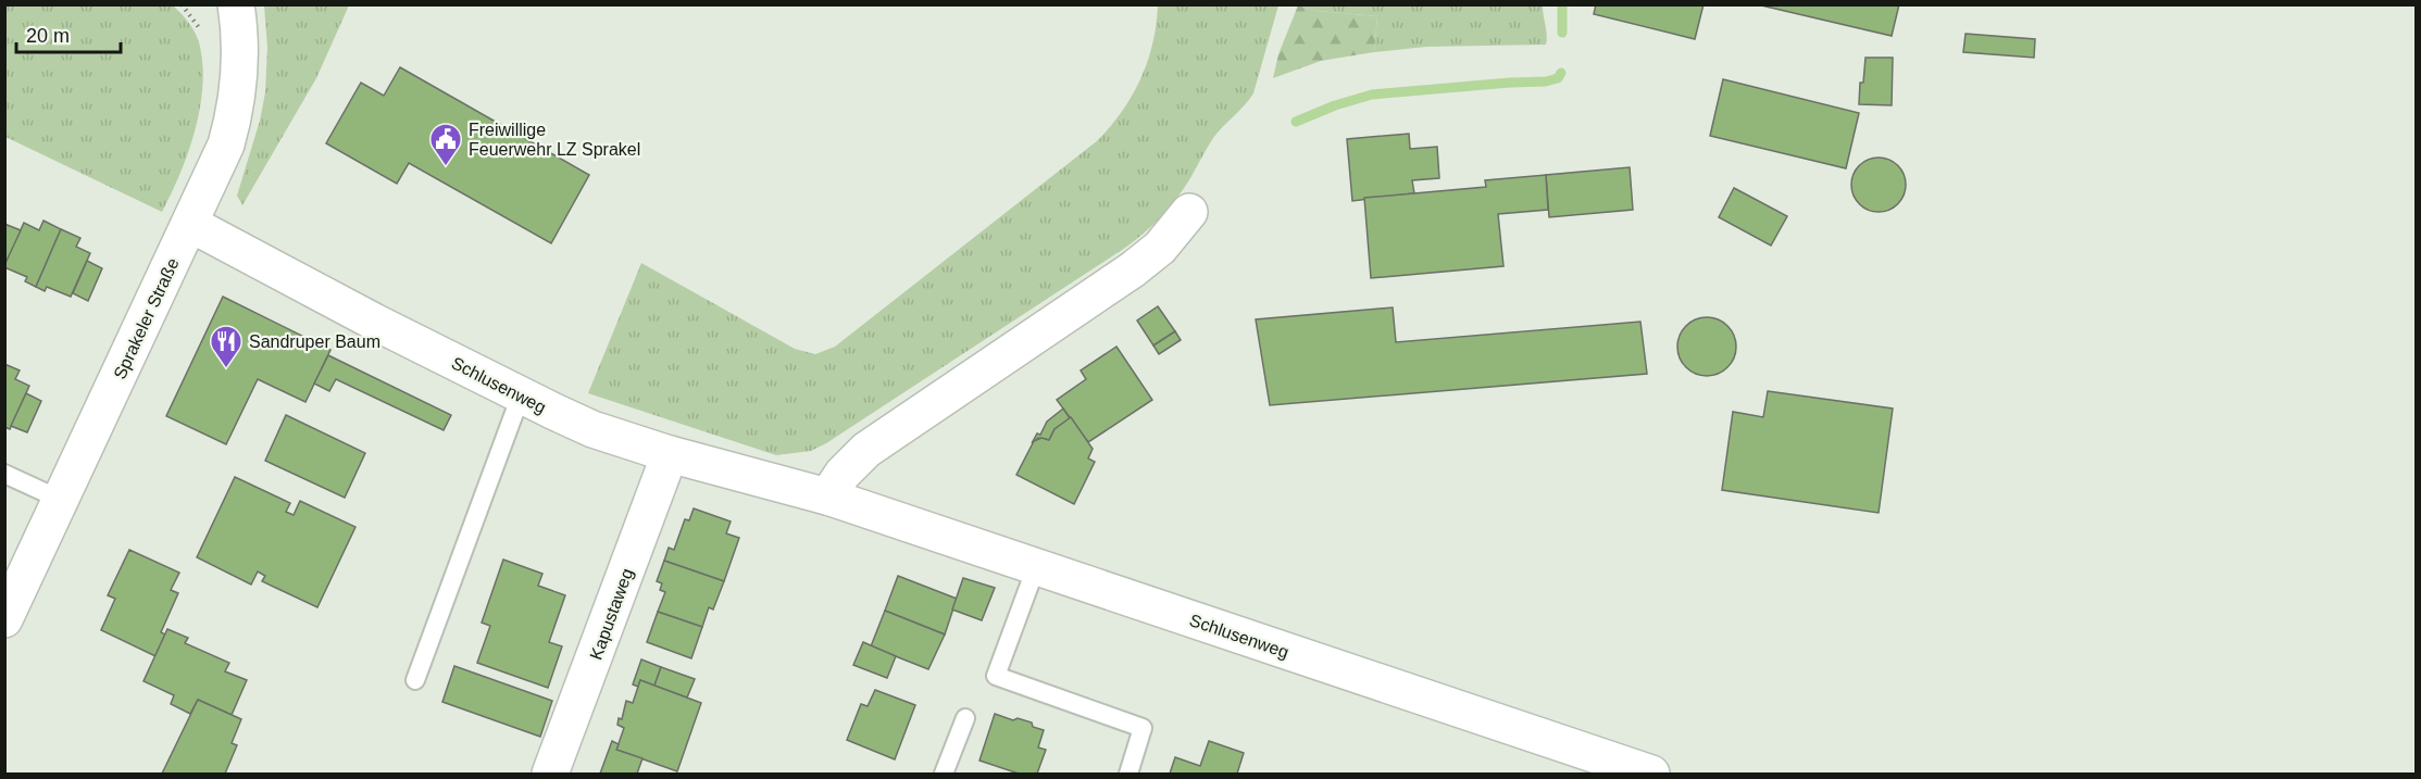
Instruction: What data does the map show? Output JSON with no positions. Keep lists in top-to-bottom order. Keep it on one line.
{"streets":{"street":["Sprakeler Straße","Schlusenweg","Kapustaweg"]},"crossings":[["Sprakeler Straße","Schlusenweg"],["Schlusenweg","Kapustaweg"]],"places":{"public building":["Freiwillige Feuerwehr LZ Sprakel"],"restaurant":["Sandruper Baum"]},"scale_bar":"20 m"}
